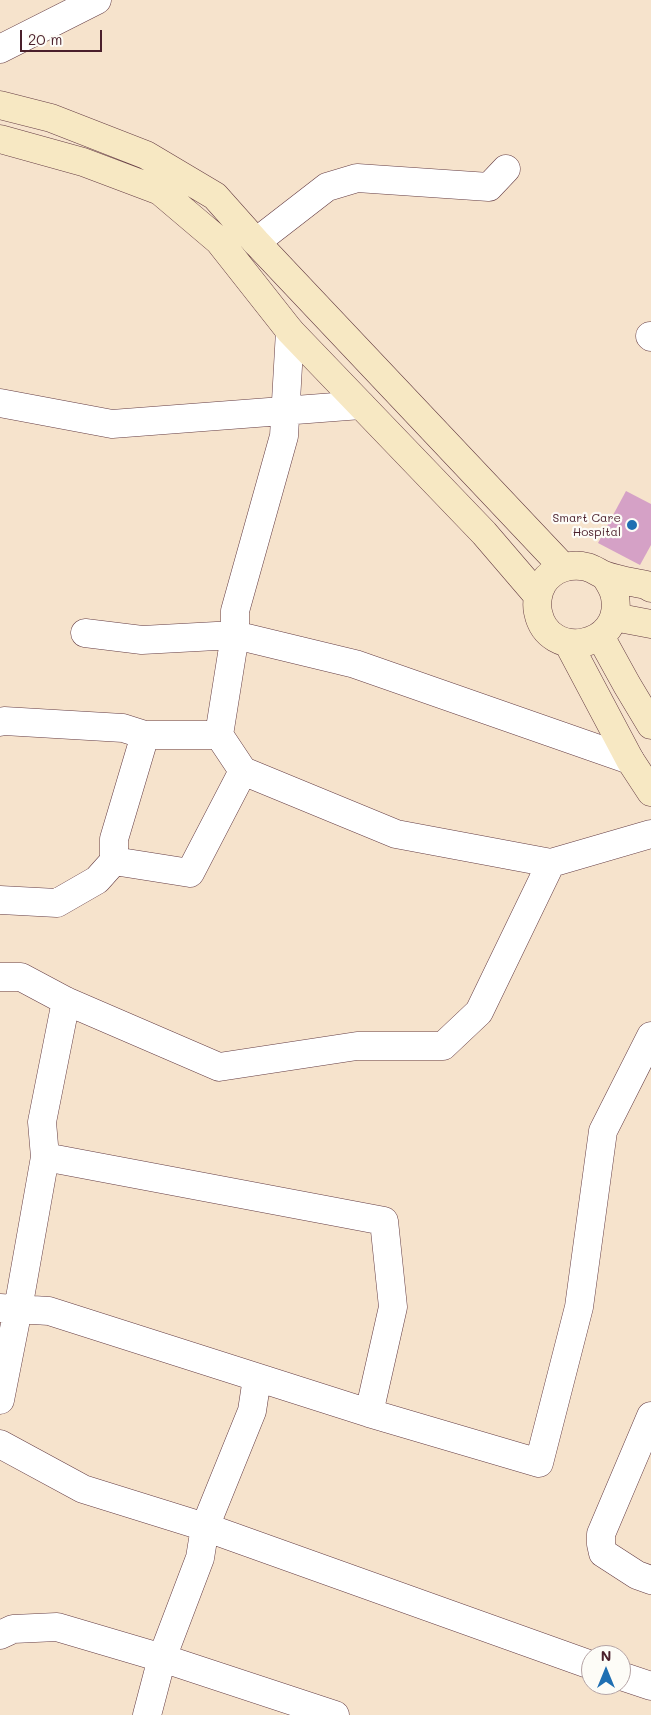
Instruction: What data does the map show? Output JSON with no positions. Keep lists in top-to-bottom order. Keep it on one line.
{"places":["Smart Care Hospital"],"scale_bar":"20 m","north":"top"}
